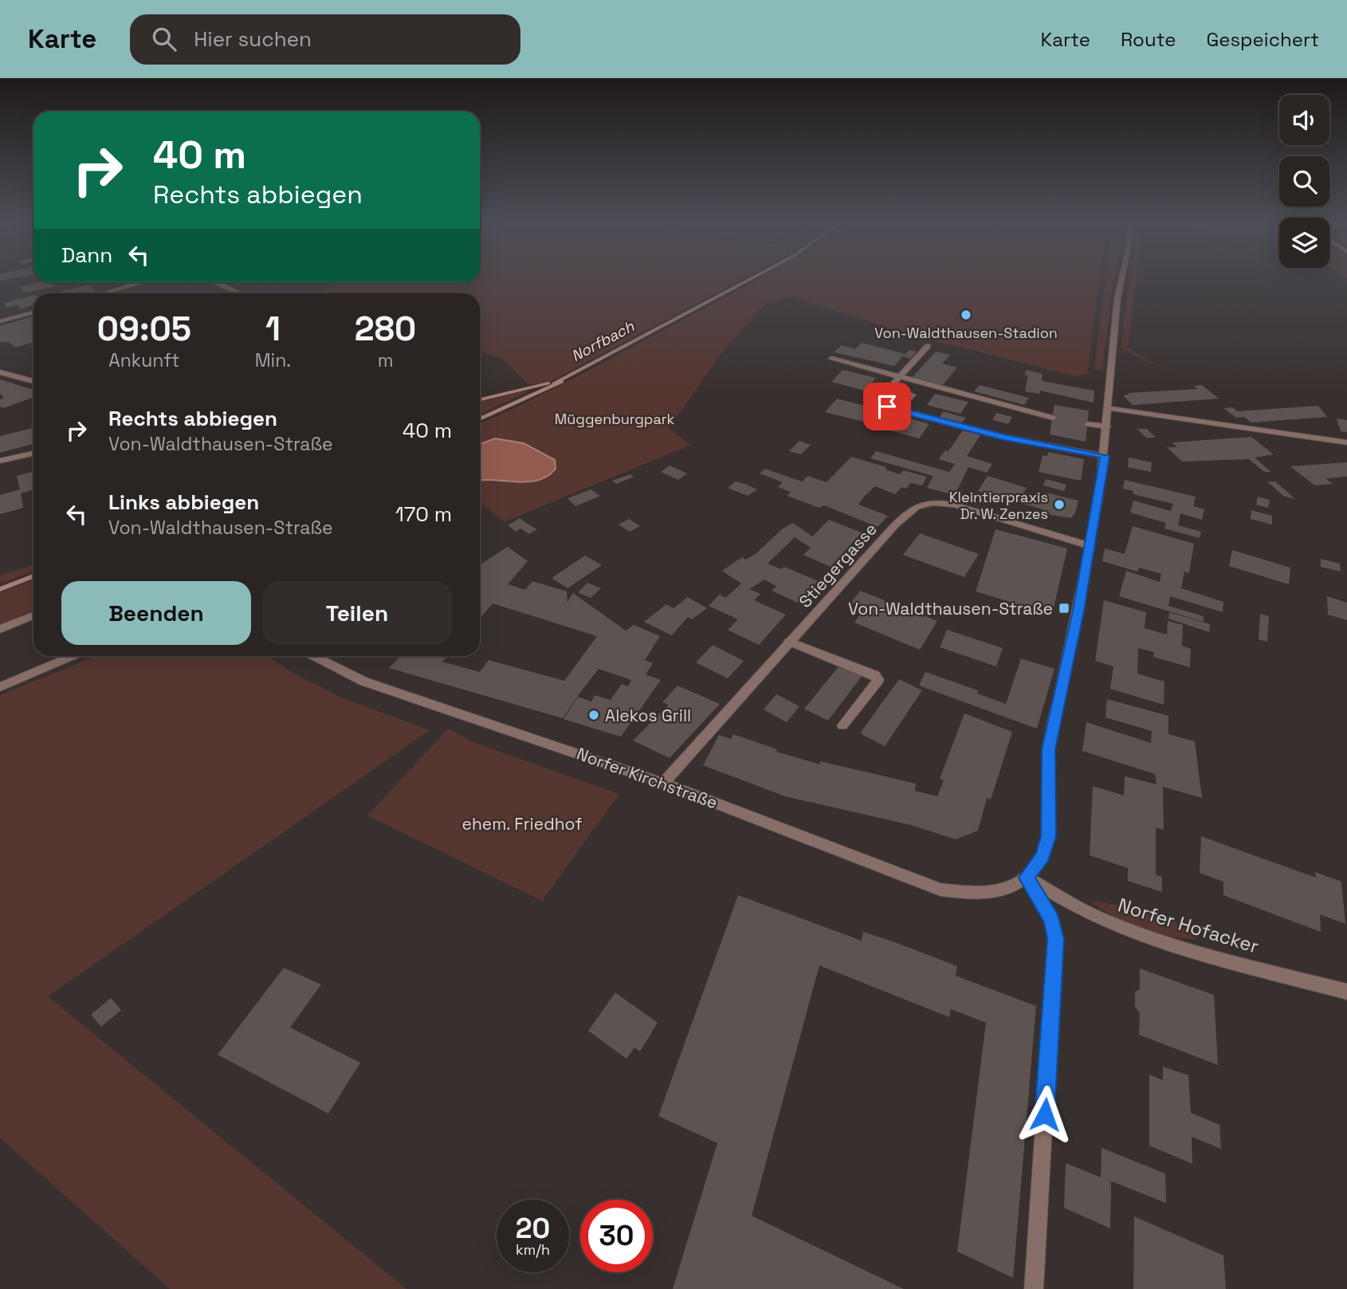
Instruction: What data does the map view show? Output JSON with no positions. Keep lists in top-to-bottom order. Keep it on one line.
{"streets":{"street":["Stiegergasse","Norfer Kirchstraße","Norfer Hofacker"]},"crossings":[["Stiegergasse","Norfer Kirchstraße"],["Norfer Kirchstraße","Norfer Hofacker"]],"water":["Norfbach"],"parks":["Müggenburgpark","ehem. Friedhof"],"places":{"other":["Von-Waldthausen-Stadion","Kleintierpraxis Dr. W. Zenzes","Alekos Grill"],"transit":["Von-Waldthausen-Straße"]},"page":{"header":"Karte","search":"Hier suchen","nav":["Karte","Route","Gespeichert"],"turn":["40 m","Rechts abbiegen"],"then":"Dann","eta":["09:05","Ankunft","1","Min.","280","m"],"list":[{"name":"Rechts abbiegen","note":"Von-Waldthausen-Straße","value":"40 m"},{"name":"Links abbiegen","note":"Von-Waldthausen-Straße","value":"170 m"}],"buttons":["Beenden","Teilen"],"speed":"20 km/h","limit":"30"}}
